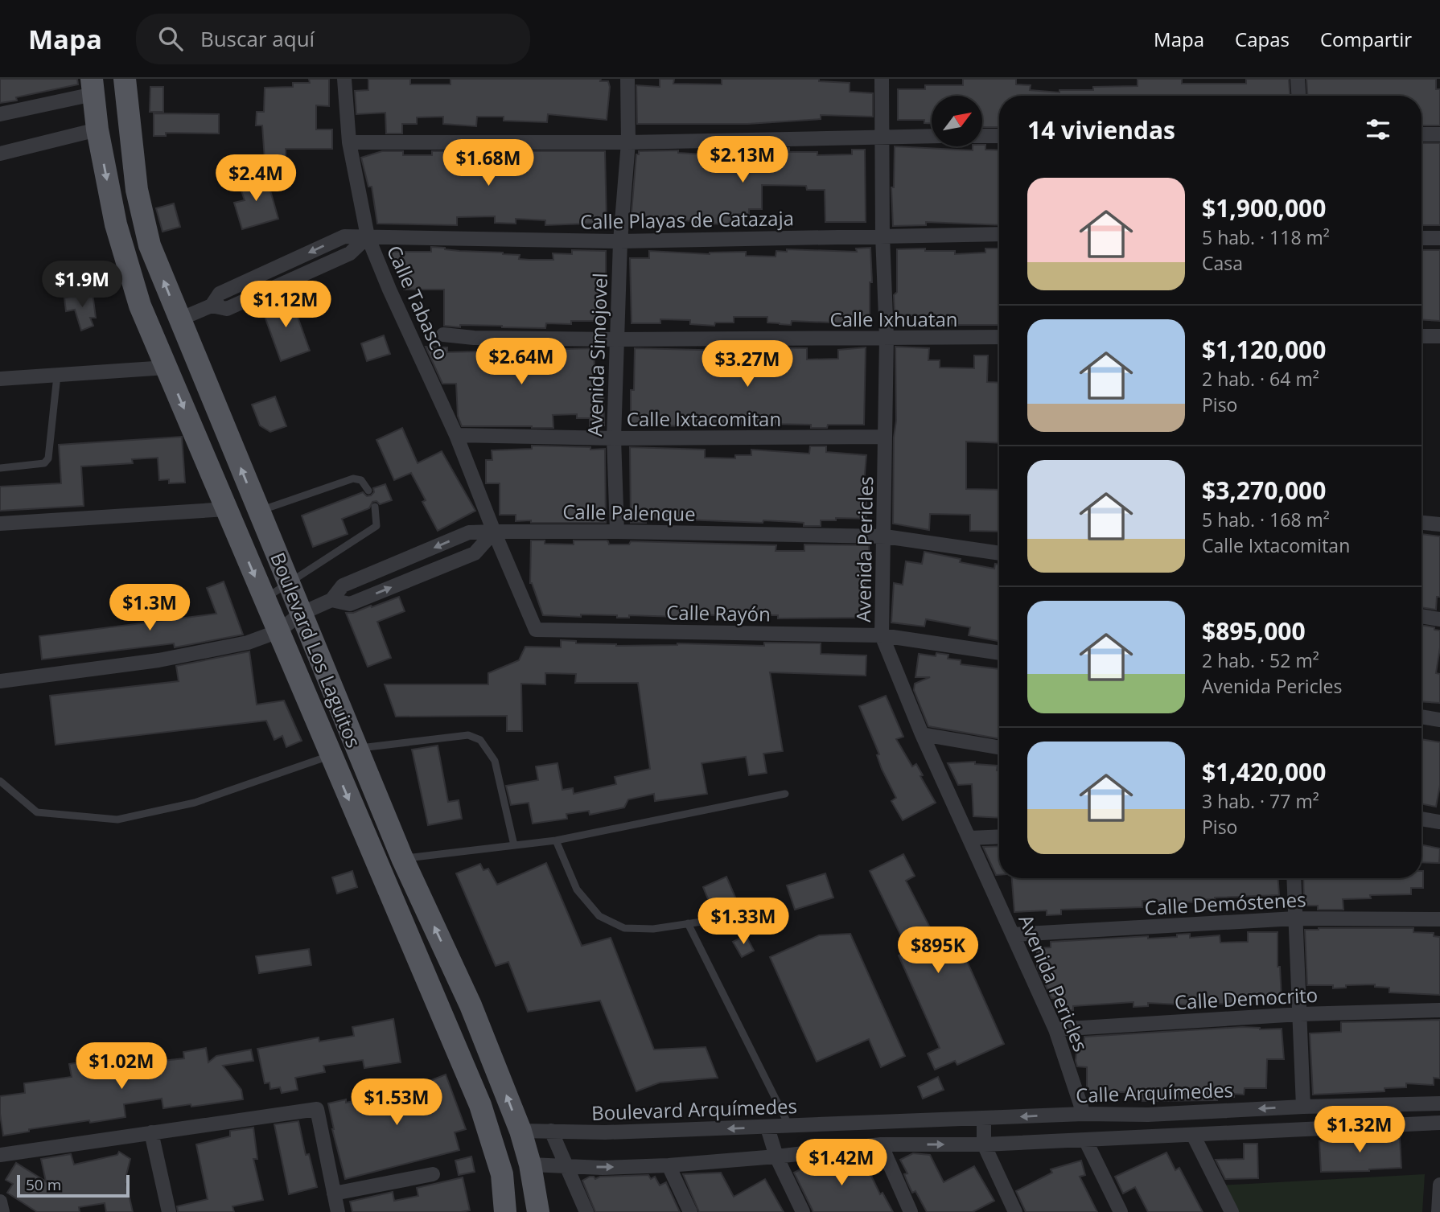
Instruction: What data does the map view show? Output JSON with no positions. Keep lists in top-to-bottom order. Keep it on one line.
{"streets":{"main road":["Boulevard Los Laguitos"],"street":["Calle Playas de Catazaja","Calle Tabasco","Calle Ixhuatan","Avenida Simojovel","Calle Ixtacomitan","Calle Palenque","Avenida Pericles","Calle Rayón","Calle Demóstenes","Calle Democrito","Calle Arquímedes","Boulevard Arquímedes"]},"crossings":[["Calle Playas de Catazaja","Calle Tabasco"],["Calle Playas de Catazaja","Avenida Simojovel"],["Calle Playas de Catazaja","Avenida Pericles"],["Calle Tabasco","Calle Ixtacomitan"],["Calle Tabasco","Calle Palenque"],["Calle Tabasco","Calle Rayón"],["Calle Ixhuatan","Avenida Simojovel"],["Calle Ixhuatan","Avenida Pericles"],["Avenida Simojovel","Calle Ixtacomitan"],["Avenida Simojovel","Calle Palenque"],["Calle Ixtacomitan","Avenida Pericles"],["Calle Palenque","Avenida Pericles"],["Calle Palenque","Calle Rayón"],["Avenida Pericles","Calle Rayón"],["Avenida Pericles","Calle Demóstenes"],["Avenida Pericles","Calle Democrito"],["Avenida Pericles","Calle Arquímedes"],["Boulevard Los Laguitos","Boulevard Arquímedes"],["Calle Arquímedes","Boulevard Arquímedes"]],"scale_bar":"50 m","north":"top right","page":{"header":"Mapa","search":"Buscar aquí","nav":["Mapa","Capas","Compartir"],"heading":"14 viviendas","price":["$2.13M","$1.68M","$2.4M","$1.9M","$1.12M","$2.64M","$3.27M","$1.3M","$1.33M","$895K","$1.02M","$1.53M","$1.32M","$1.42M"],"list":[{"name":"$1,900,000","note":"5 hab. · 118 m² · Casa"},{"name":"$1,120,000","note":"2 hab. · 64 m² · Piso"},{"name":"$3,270,000","note":"5 hab. · 168 m² · Calle Ixtacomitan"},{"name":"$895,000","note":"2 hab. · 52 m² · Avenida Pericles"},{"name":"$1,420,000","note":"3 hab. · 77 m² · Piso"}],"scale":"50 m"}}
